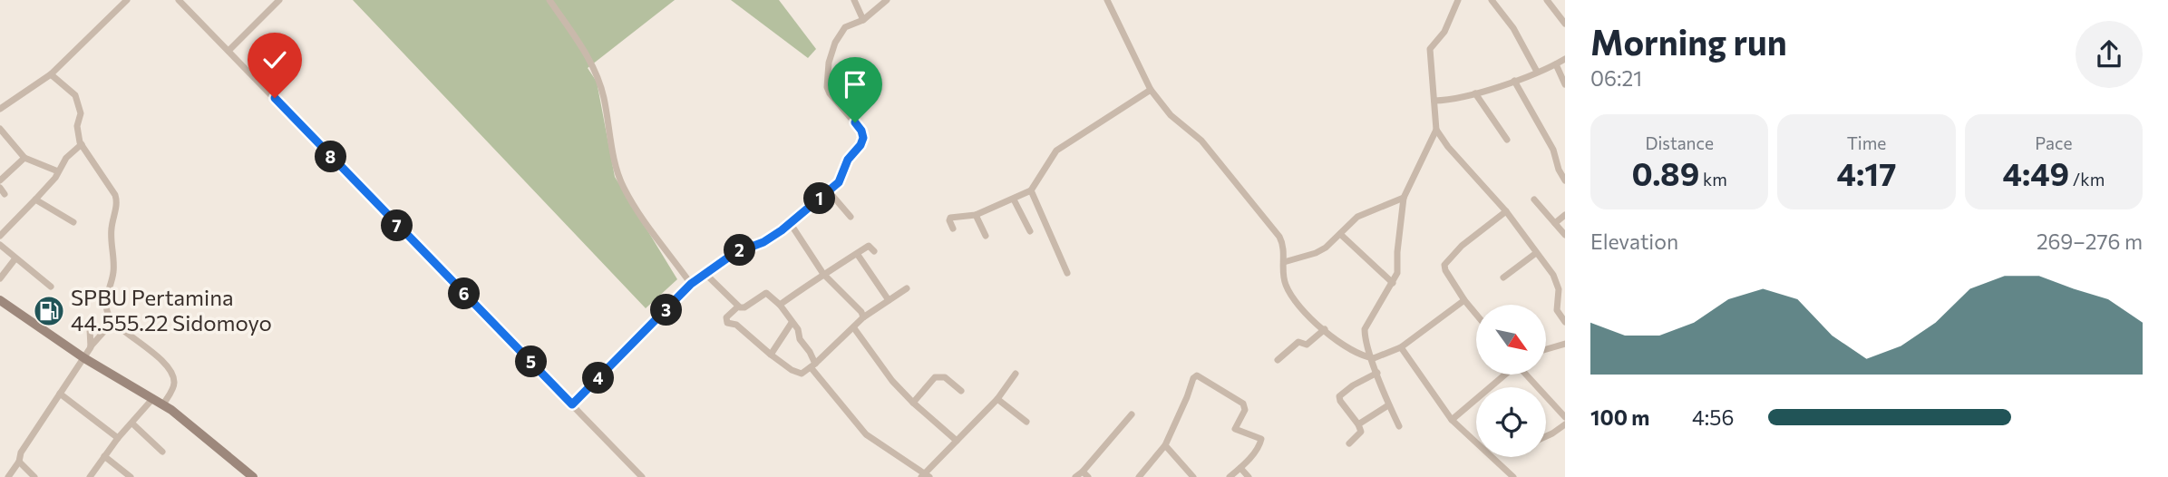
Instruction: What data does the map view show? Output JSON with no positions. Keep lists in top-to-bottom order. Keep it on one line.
{"places":{"fuel station":["SPBU Pertamina 44.555.22 Sidomoyo"]},"north":"bottom right","page":{"heading":["Morning run","06:21"],"stats":[["Distance","0.89 km"],["Time","4:17"],["Pace","4:49 /km"]],"pins":["8","1","7","2","6","3","5","4"],"chart":["Elevation","269–276 m"],"list":[{"name":"100 m","note":"4:56"}]}}
